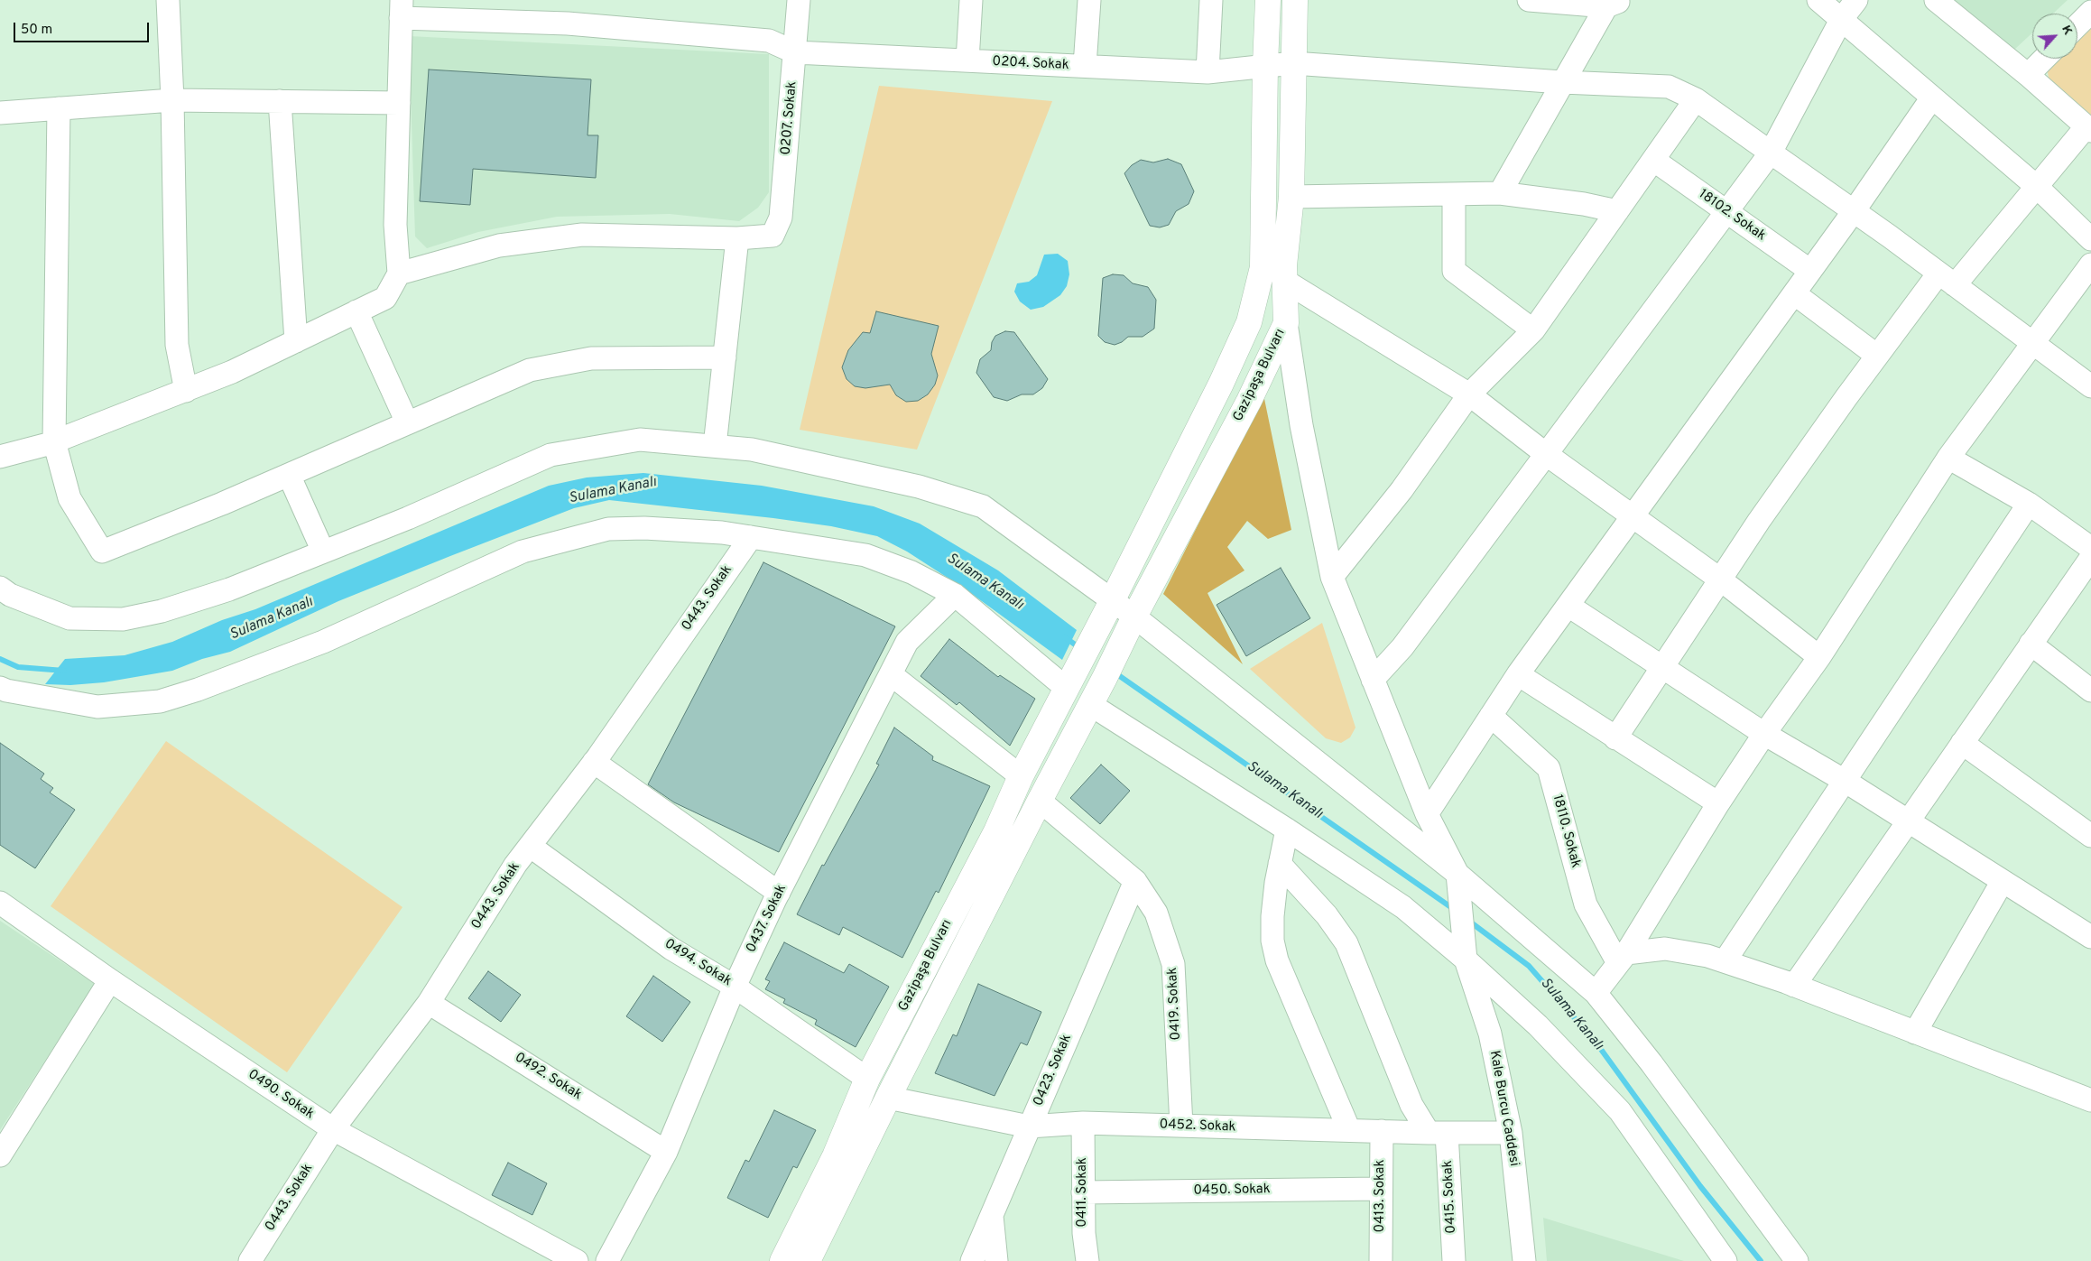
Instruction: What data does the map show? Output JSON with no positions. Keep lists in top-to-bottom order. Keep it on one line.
{"streets":{"main road":["Gazipaşa Bulvarı"],"street":["0204. Sokak","0207. Sokak","18102. Sokak","0443. Sokak","18110. Sokak","0437. Sokak","0494. Sokak","0419. Sokak","0423. Sokak","0492. Sokak","0490. Sokak","Kale Burcu Caddesi","0452. Sokak","0450. Sokak","0411. Sokak","0413. Sokak","0415. Sokak"]},"crossings":[["0204. Sokak","0207. Sokak"],["0204. Sokak","Gazipaşa Bulvarı"],["Gazipaşa Bulvarı","0494. Sokak"],["Gazipaşa Bulvarı","0419. Sokak"],["Gazipaşa Bulvarı","0452. Sokak"],["0443. Sokak","0494. Sokak"],["0443. Sokak","0492. Sokak"],["0443. Sokak","0490. Sokak"],["0437. Sokak","0494. Sokak"],["0437. Sokak","0492. Sokak"],["0419. Sokak","0423. Sokak"],["0419. Sokak","0452. Sokak"],["0423. Sokak","0452. Sokak"],["Kale Burcu Caddesi","0452. Sokak"],["0452. Sokak","0411. Sokak"],["0452. Sokak","0413. Sokak"],["0452. Sokak","0415. Sokak"],["0450. Sokak","0411. Sokak"],["0450. Sokak","0413. Sokak"]],"water":["Sulama Kanalı"],"scale_bar":"50 m","north":"top right"}
